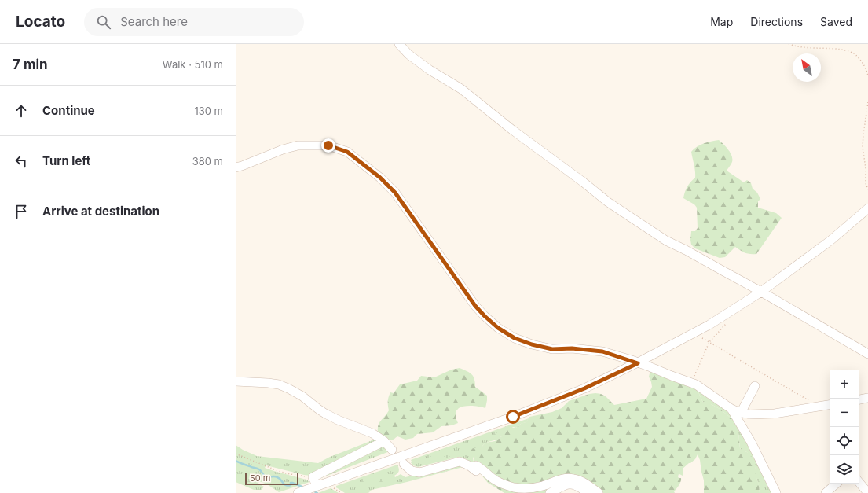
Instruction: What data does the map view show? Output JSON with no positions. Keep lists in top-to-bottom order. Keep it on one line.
{"scale_bar":"50 m","north":"top left","page":{"header":"Locato","search":"Search here","nav":["Map","Directions","Saved"],"heading":["7 min","Walk · 510 m"],"list":[["Continue","130 m"],["Turn left","380 m"],"Arrive at destination"],"map_buttons":["+","−"],"scale":"50 m"}}
